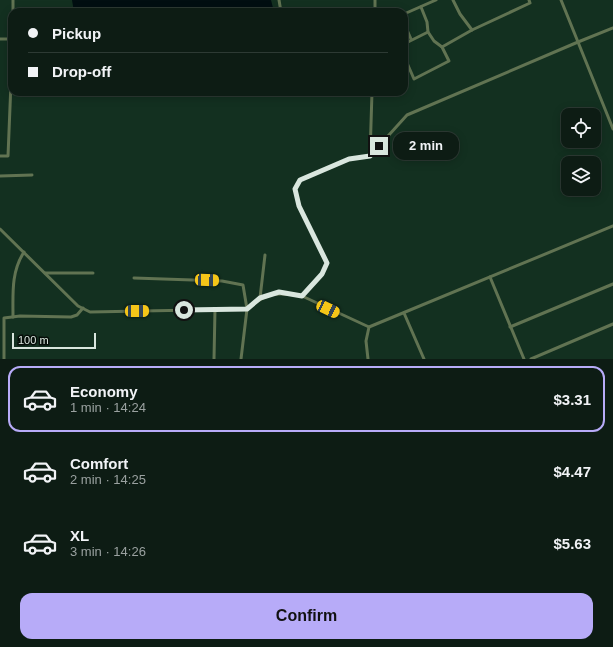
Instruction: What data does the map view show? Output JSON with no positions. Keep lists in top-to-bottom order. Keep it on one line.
{"scale_bar":"100 m","page":{"banner":["Pickup","Drop-off"],"bubble":"2 min","scale":"100 m","list":[{"name":"Economy","note":"1 min · 14:24","value":"$3.31"},{"name":"Comfort","note":"2 min · 14:25","value":"$4.47"},{"name":"XL","note":"3 min · 14:26","value":"$5.63"}],"buttons":"Confirm"}}
